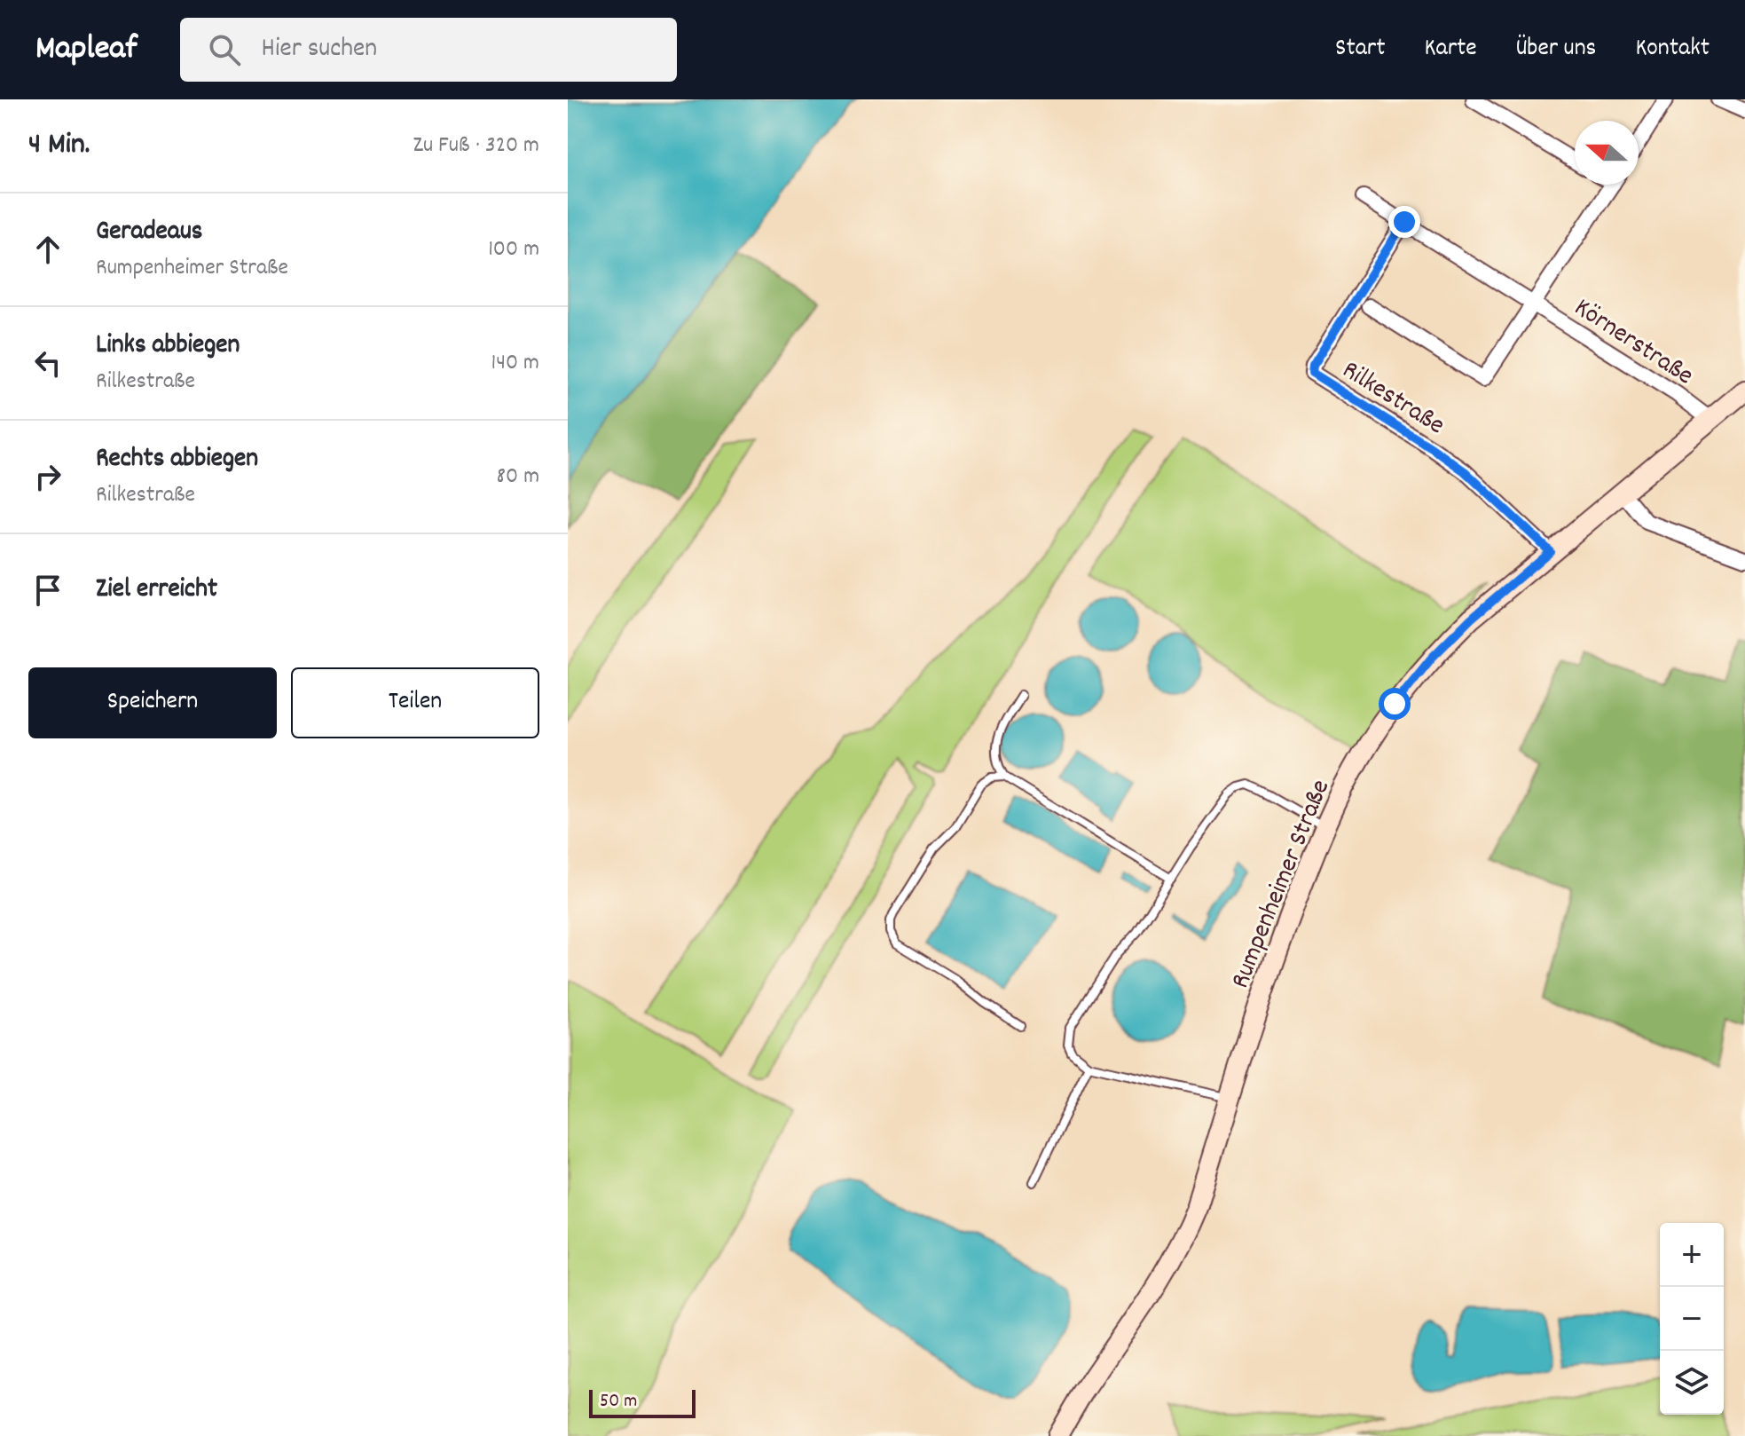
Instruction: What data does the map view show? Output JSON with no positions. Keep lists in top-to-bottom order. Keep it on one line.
{"streets":{"street":["Körnerstraße","Rilkestraße","Rumpenheimer Straße"]},"crossings":[["Körnerstraße","Rilkestraße"],["Körnerstraße","Rumpenheimer Straße"],["Rilkestraße","Rumpenheimer Straße"]],"scale_bar":"50 m","north":"left","page":{"header":"Mapleaf","search":"Hier suchen","nav":["Start","Karte","Über uns","Kontakt"],"heading":["4 Min.","Zu Fuß · 320 m"],"list":[["Geradeaus","Rumpenheimer Straße","100 m"],["Links abbiegen","Rilkestraße","140 m"],["Rechts abbiegen","Rilkestraße","80 m"],"Ziel erreicht"],"buttons":["Speichern","Teilen"],"map_buttons":["+","−"],"scale":"50 m"}}
